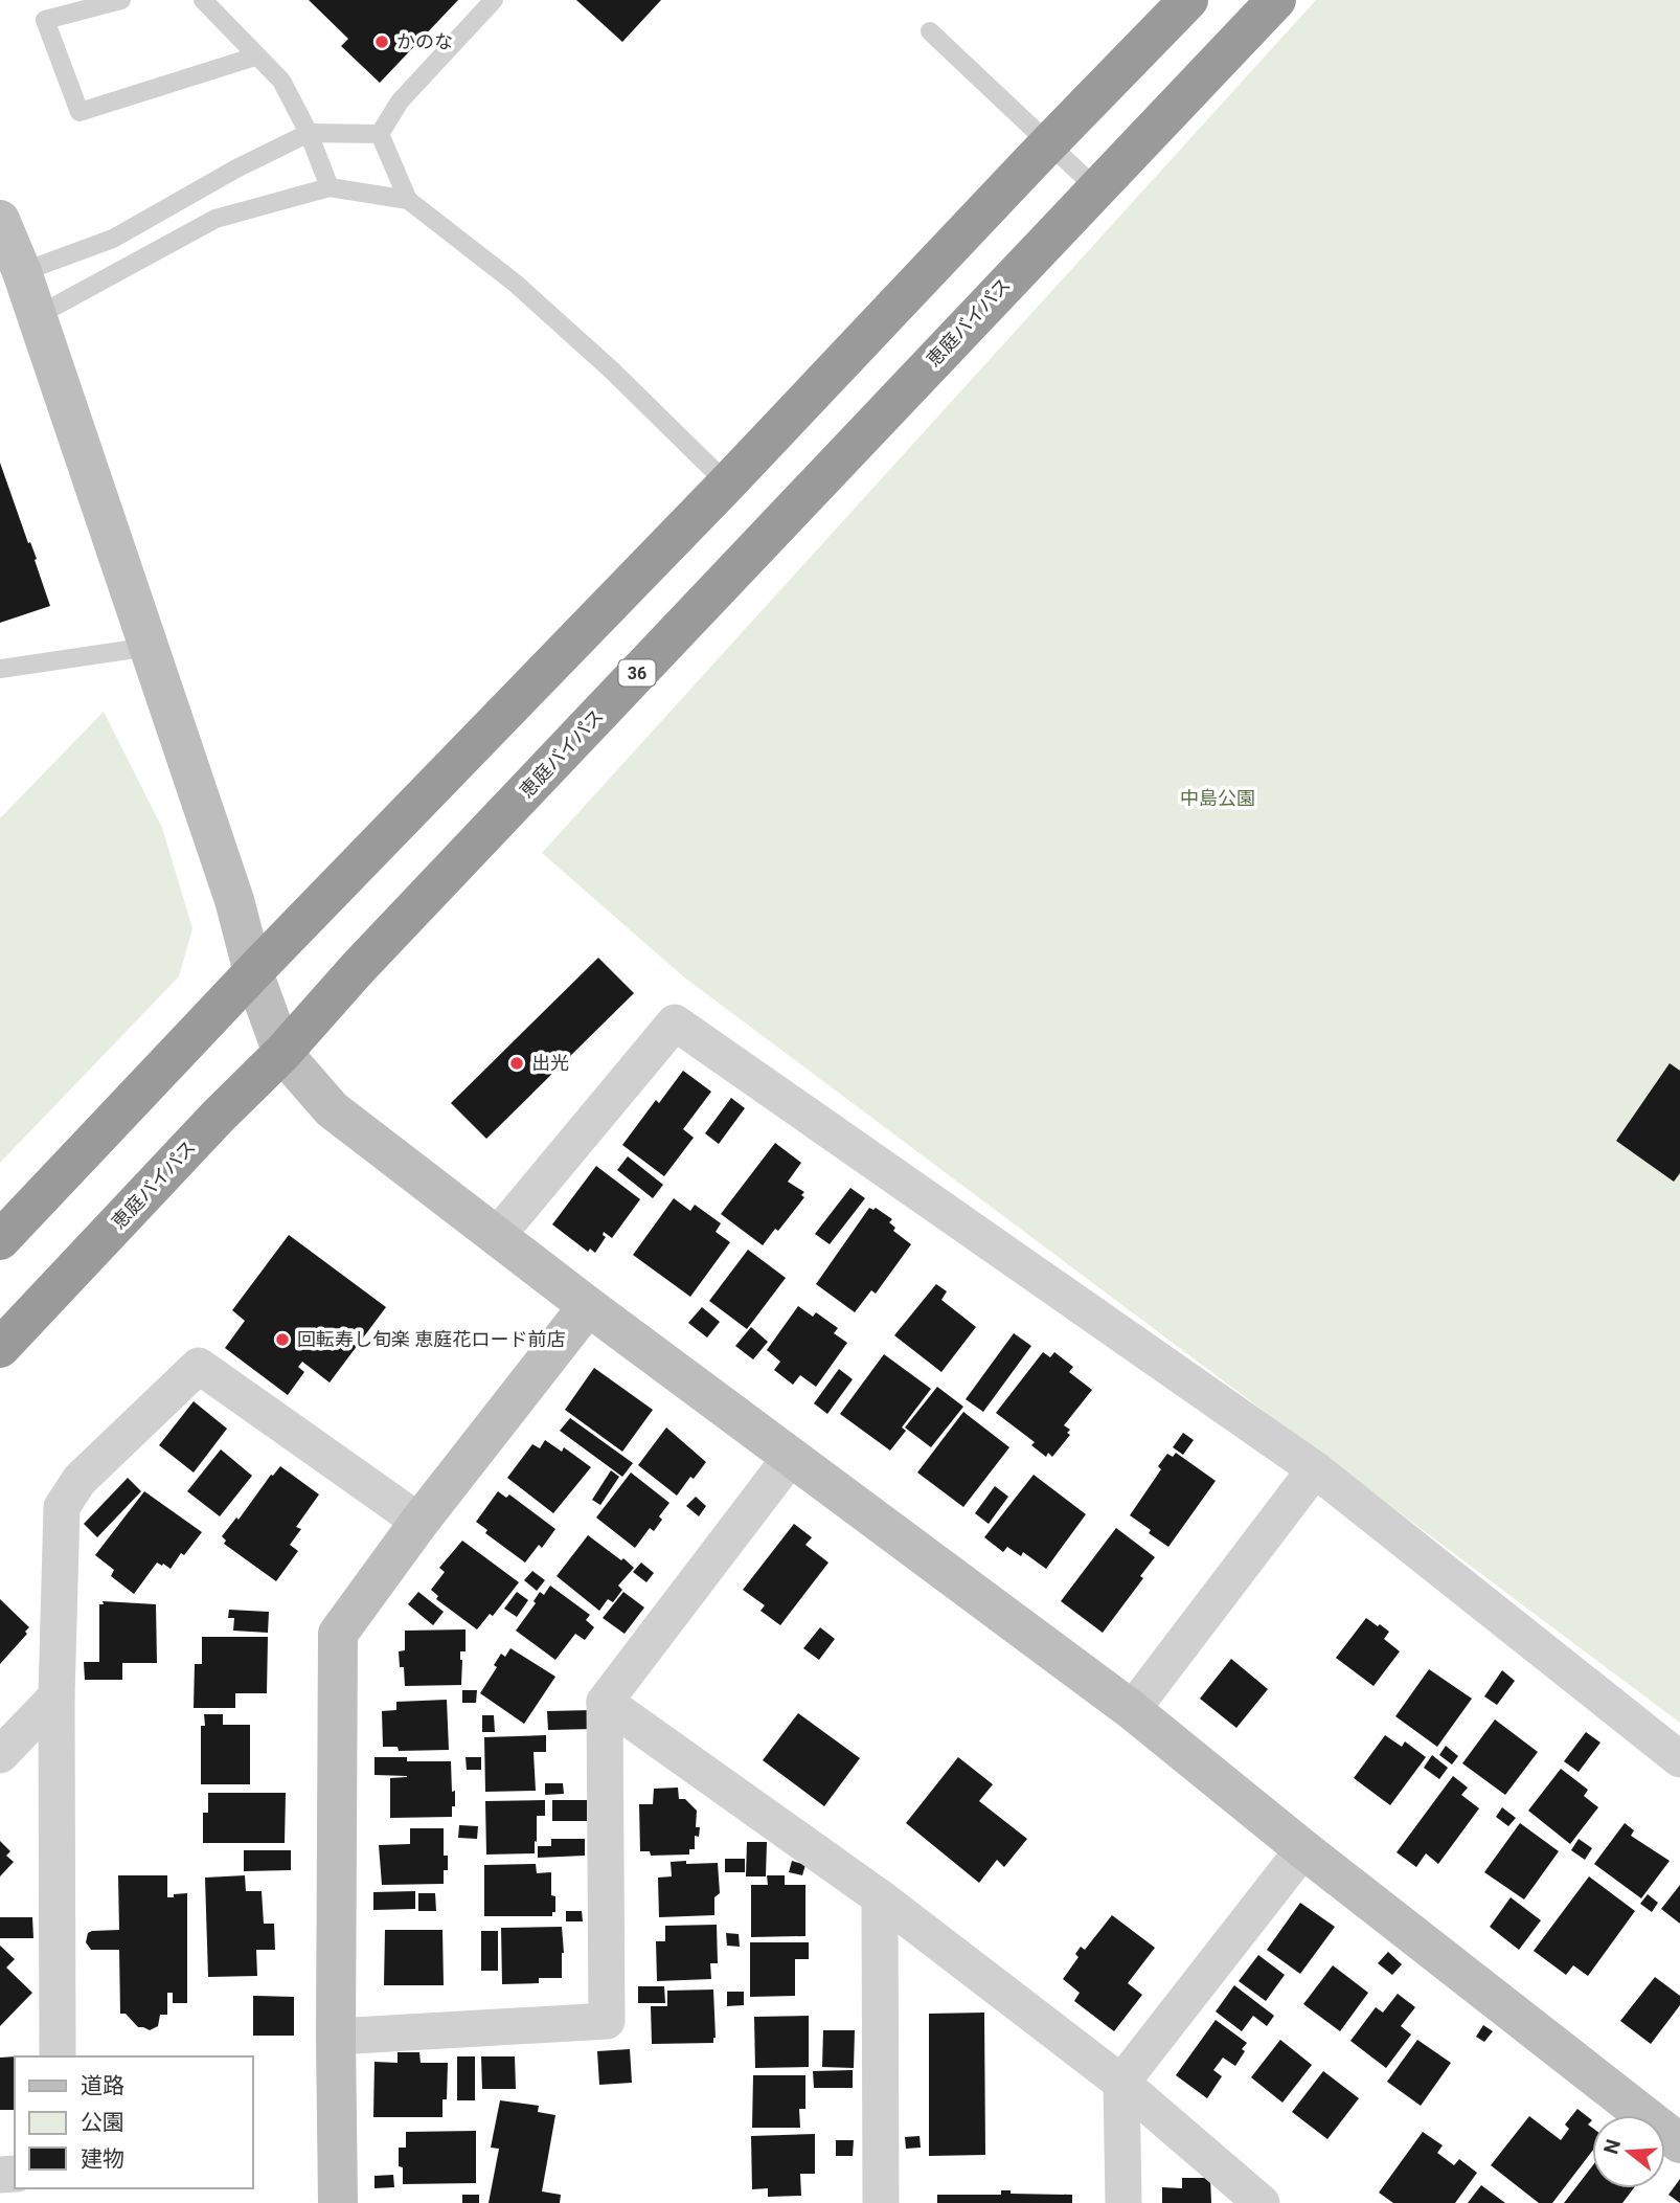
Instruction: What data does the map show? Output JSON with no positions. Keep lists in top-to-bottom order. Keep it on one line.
{"streets":{"highway":["恵庭バイパス","36"]},"parks":["中島公園"],"places":["かのな","出光","回転寿し旬楽 恵庭花ロード前店"],"legend":["道路","公園","建物"],"north":"left"}
